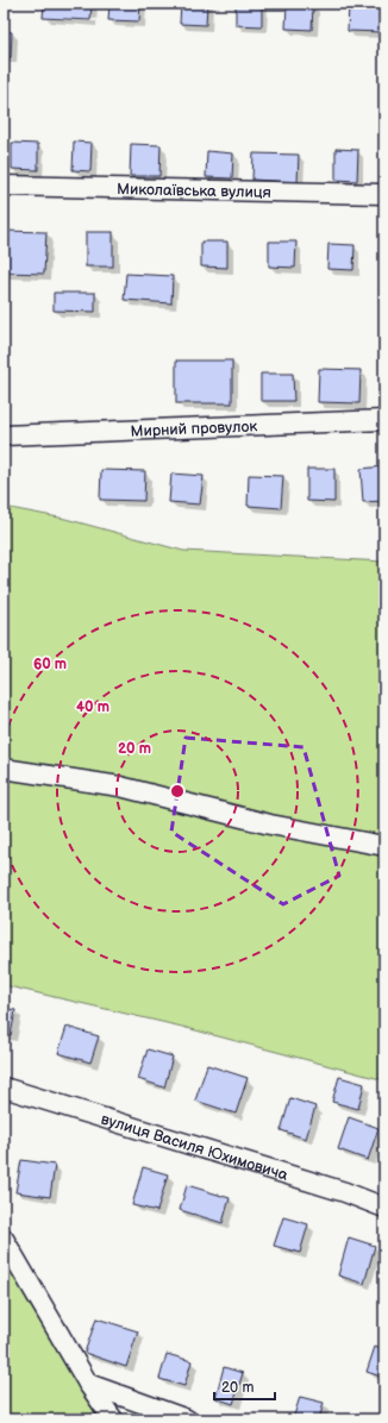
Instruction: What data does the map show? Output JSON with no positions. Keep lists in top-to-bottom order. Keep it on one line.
{"streets":{"street":["Миколаївська вулиця","Мирний провулок","вулиця Василя Юхимовича"]},"scale_bar":"20 m","rings":["60 m","40 m","20 m"]}
